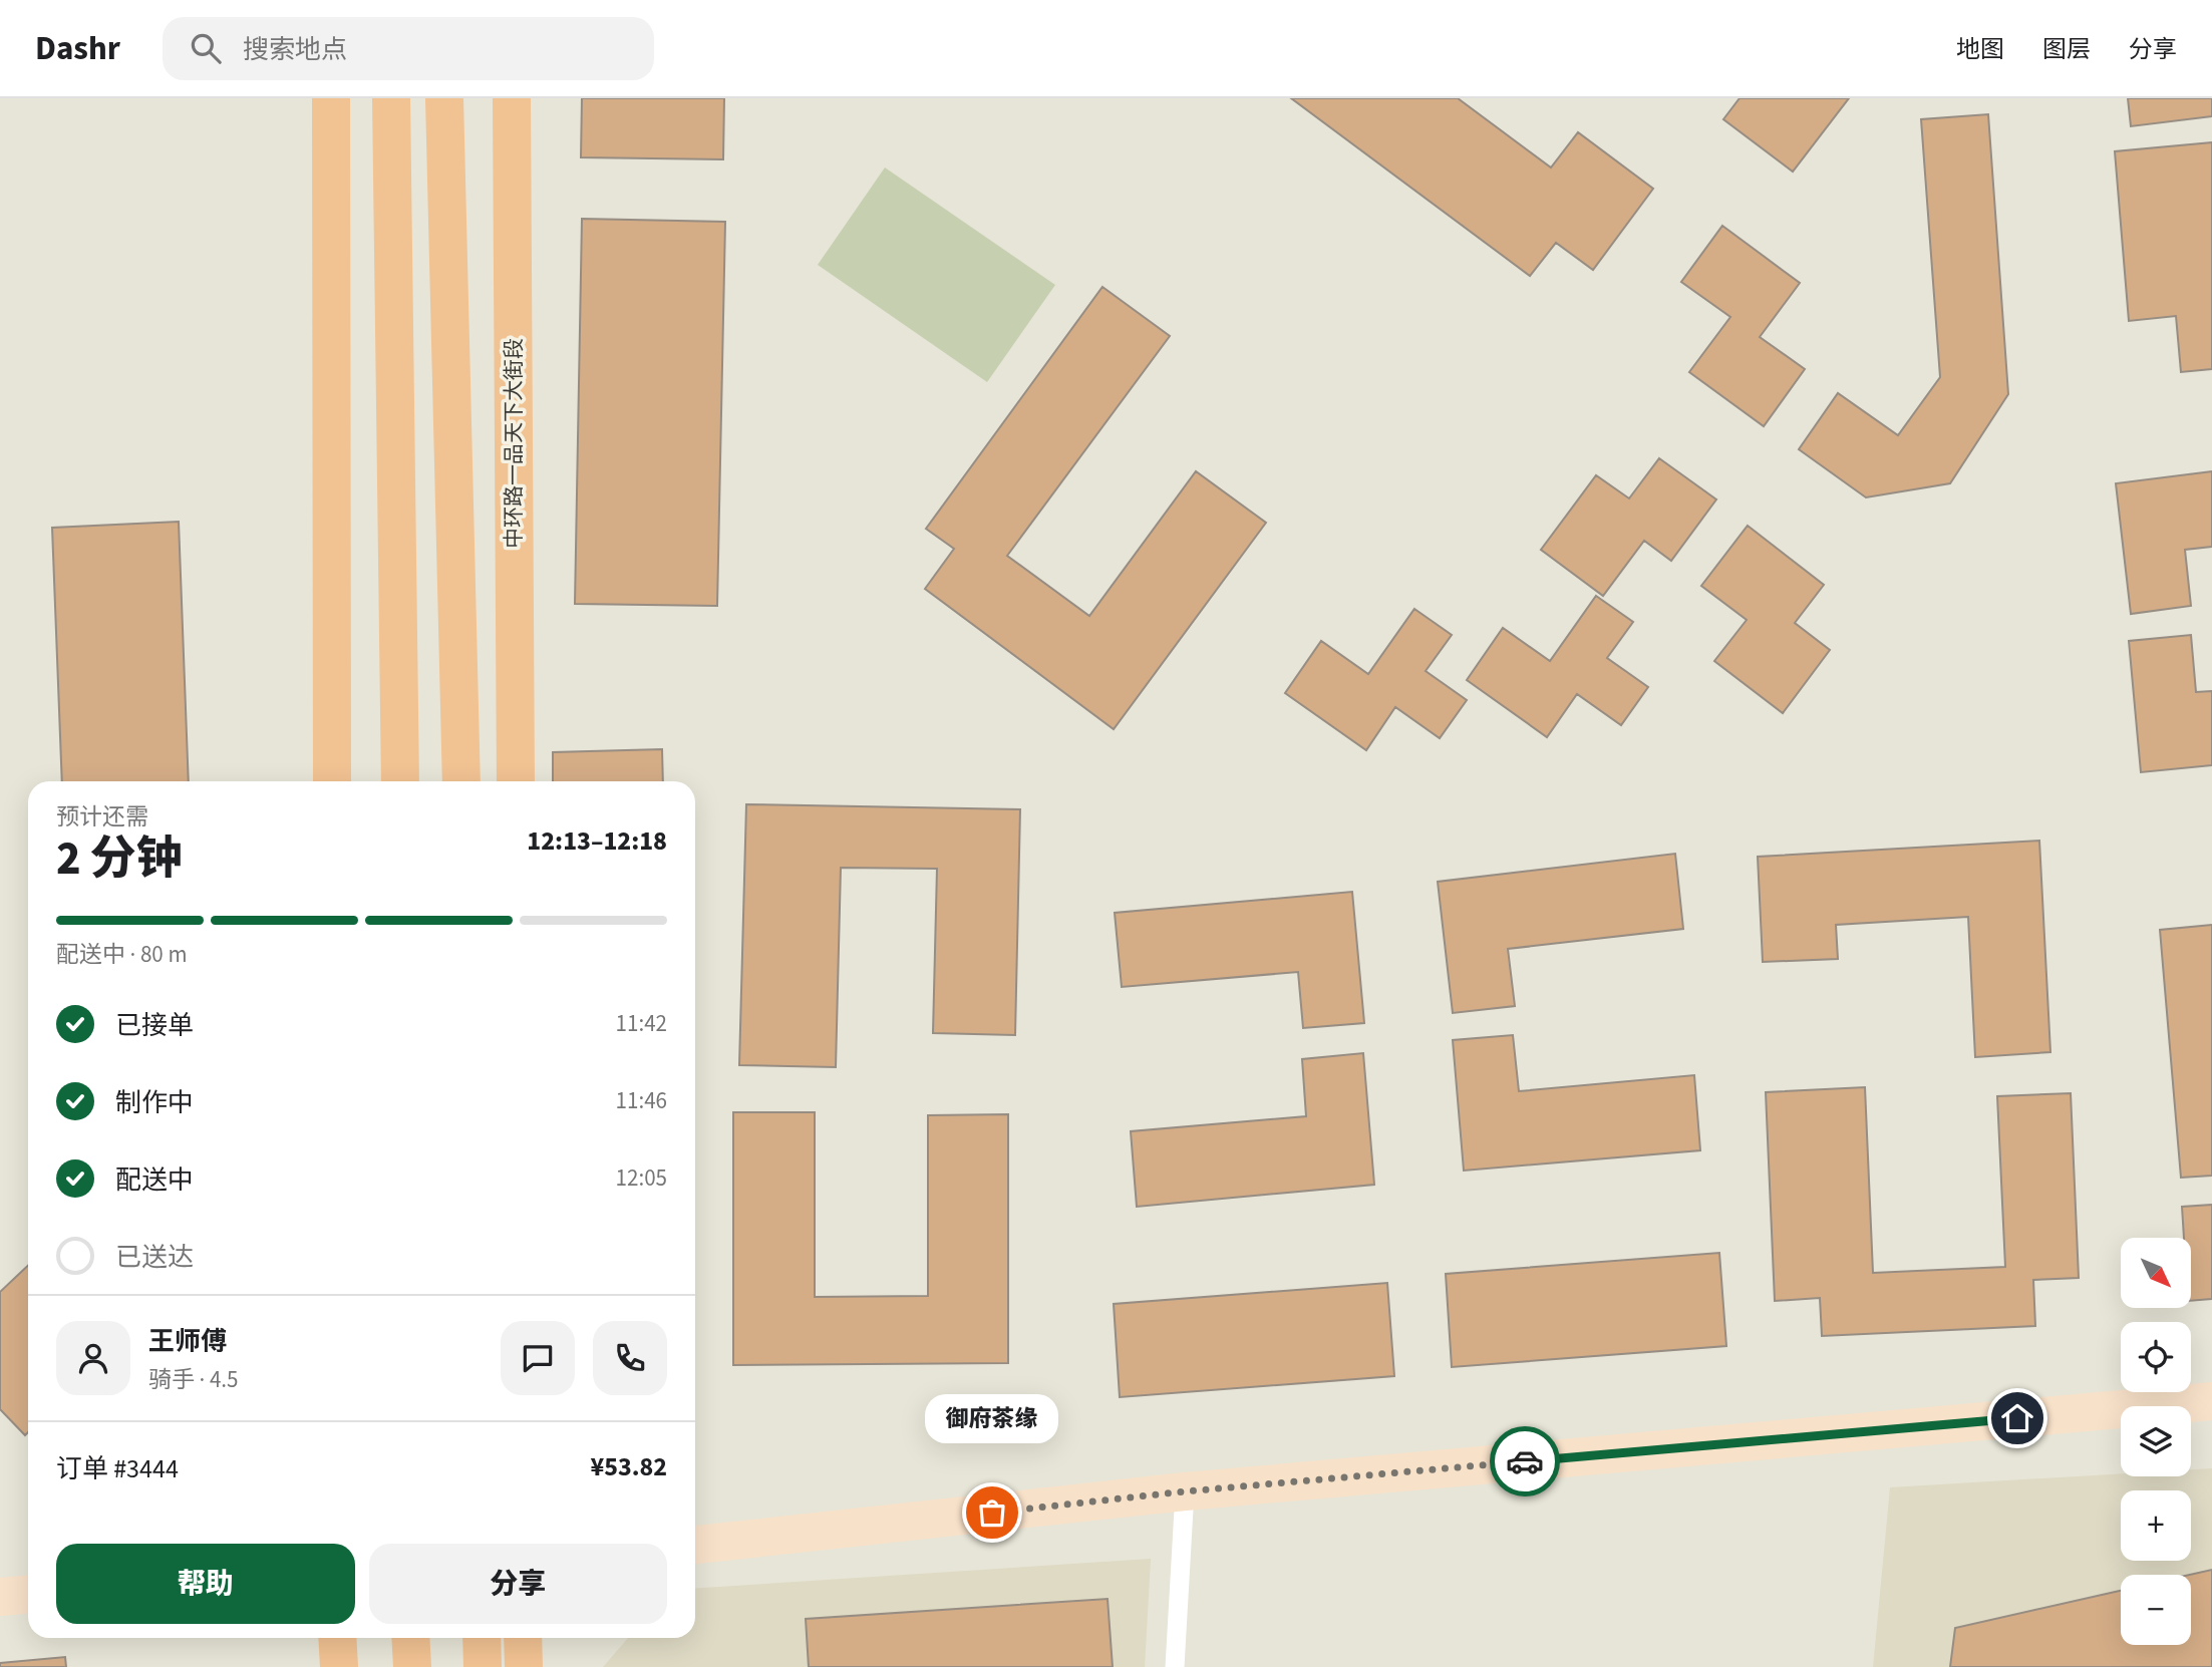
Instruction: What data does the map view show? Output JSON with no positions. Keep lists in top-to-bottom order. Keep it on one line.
{"streets":{"main road":["中环路一品天下大街段"]},"places":["御府茶缘"],"north":"bottom right","page":{"header":"Dashr","search":"搜索地点","nav":["地图","图层","分享"],"heading":["2 分钟","预计还需","12:13–12:18"],"panel":["王师傅","骑手 · 4.5","订单 #3444","¥53.82"],"bar":"配送中 · 80 m","list":[["已接单","11:42"],["制作中","11:46"],["配送中","12:05"],"已送达"],"map_buttons":["+","−"],"bubble":"御府茶缘","buttons":["帮助","分享"]}}
